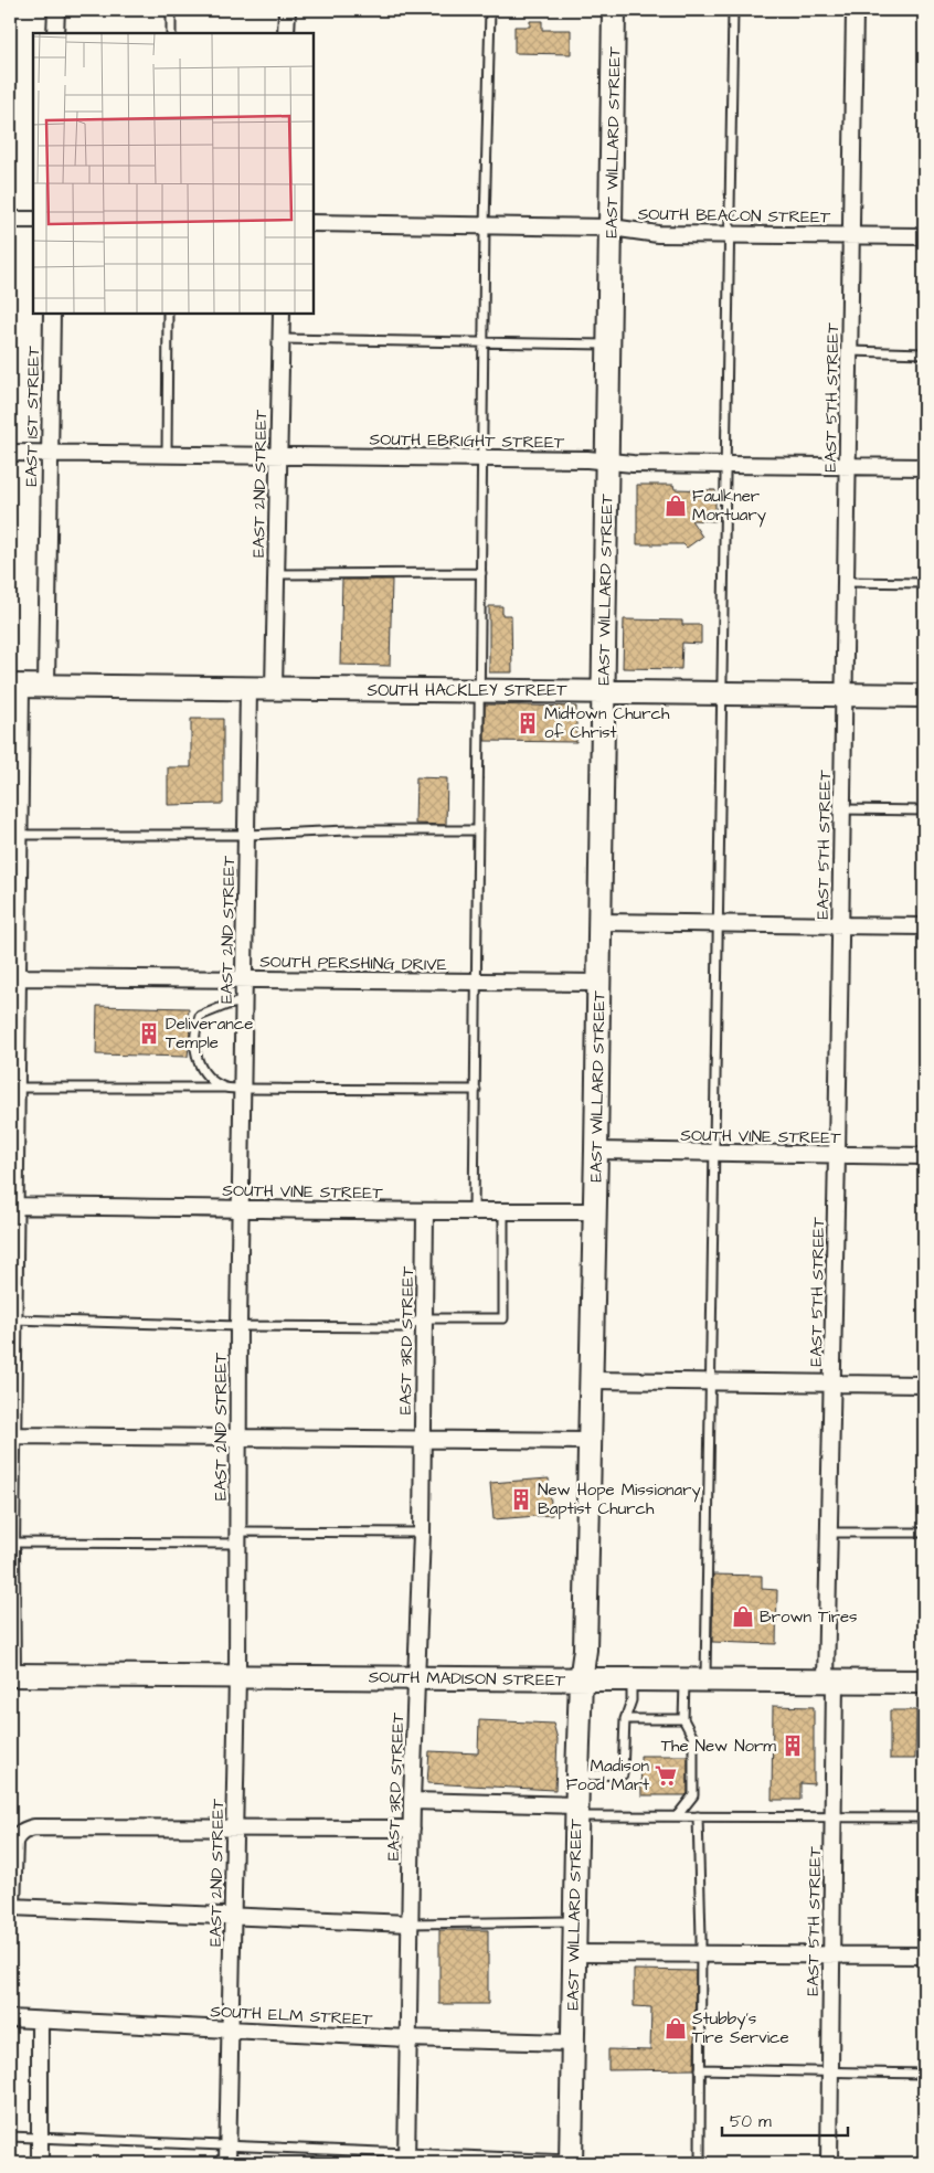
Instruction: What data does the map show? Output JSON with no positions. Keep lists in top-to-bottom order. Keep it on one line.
{"streets":{"street":["EAST WILLARD STREET","SOUTH BEACON STREET","EAST 5TH STREET","EAST 1ST STREET","SOUTH EBRIGHT STREET","EAST 2ND STREET","SOUTH HACKLEY STREET","SOUTH PERSHING DRIVE","SOUTH VINE STREET","EAST 3RD STREET","SOUTH MADISON STREET","SOUTH ELM STREET"]},"crossings":[["EAST WILLARD STREET","SOUTH BEACON STREET"],["EAST WILLARD STREET","SOUTH EBRIGHT STREET"],["EAST WILLARD STREET","SOUTH HACKLEY STREET"],["EAST WILLARD STREET","SOUTH PERSHING DRIVE"],["EAST WILLARD STREET","SOUTH VINE STREET"],["EAST WILLARD STREET","SOUTH MADISON STREET"],["EAST WILLARD STREET","SOUTH ELM STREET"],["SOUTH BEACON STREET","EAST 5TH STREET"],["EAST 5TH STREET","SOUTH EBRIGHT STREET"],["EAST 5TH STREET","SOUTH HACKLEY STREET"],["EAST 5TH STREET","SOUTH VINE STREET"],["EAST 5TH STREET","SOUTH MADISON STREET"],["EAST 1ST STREET","SOUTH EBRIGHT STREET"],["EAST 1ST STREET","SOUTH HACKLEY STREET"],["SOUTH EBRIGHT STREET","EAST 2ND STREET"],["EAST 2ND STREET","SOUTH HACKLEY STREET"],["EAST 2ND STREET","SOUTH PERSHING DRIVE"],["EAST 2ND STREET","SOUTH VINE STREET"],["EAST 2ND STREET","SOUTH MADISON STREET"],["EAST 2ND STREET","SOUTH ELM STREET"],["SOUTH VINE STREET","EAST 3RD STREET"],["EAST 3RD STREET","SOUTH MADISON STREET"],["EAST 3RD STREET","SOUTH ELM STREET"]],"places":{"shop":["Faulkner Mortuary","Brown Tires","Stubby's Tire Service"],"building":["Midtown Church of Christ","Deliverance Temple","New Hope Missionary Baptist Church","The New Norm"],"supermarket":["Madison Food Mart"]},"scale_bar":"50 m"}
